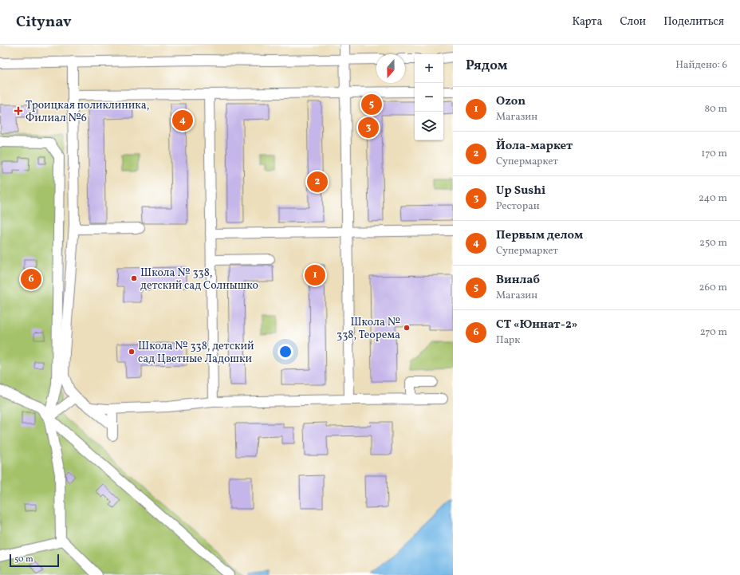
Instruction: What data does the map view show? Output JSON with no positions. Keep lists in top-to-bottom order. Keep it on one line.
{"places":{"health":["Троицкая поликлиника, Филиал №6"],"other":["Школа № 338, детский сад Солнышко","Школа № 338, Теорема","Школа № 338, детский сад Цветные Ладошки"]},"scale_bar":"50 m","north":"bottom","page":{"header":"Citynav","nav":["Карта","Слои","Поделиться"],"heading":["Рядом","Найдено: 6"],"map_buttons":["+","−"],"list":[{"mark":"1","name":"Ozon","note":"Магазин","value":"80 m"},{"mark":"2","name":"Йола-маркет","note":"Супермаркет","value":"170 m"},{"mark":"3","name":"Up Sushi","note":"Ресторан","value":"240 m"},{"mark":"4","name":"Первым делом","note":"Супермаркет","value":"250 m"},{"mark":"5","name":"Винлаб","note":"Магазин","value":"260 m"},{"mark":"6","name":"СТ «Юннат-2»","note":"Парк","value":"270 m"}],"pins":["5","4","3","2","1","6"],"scale":"50 m"}}
